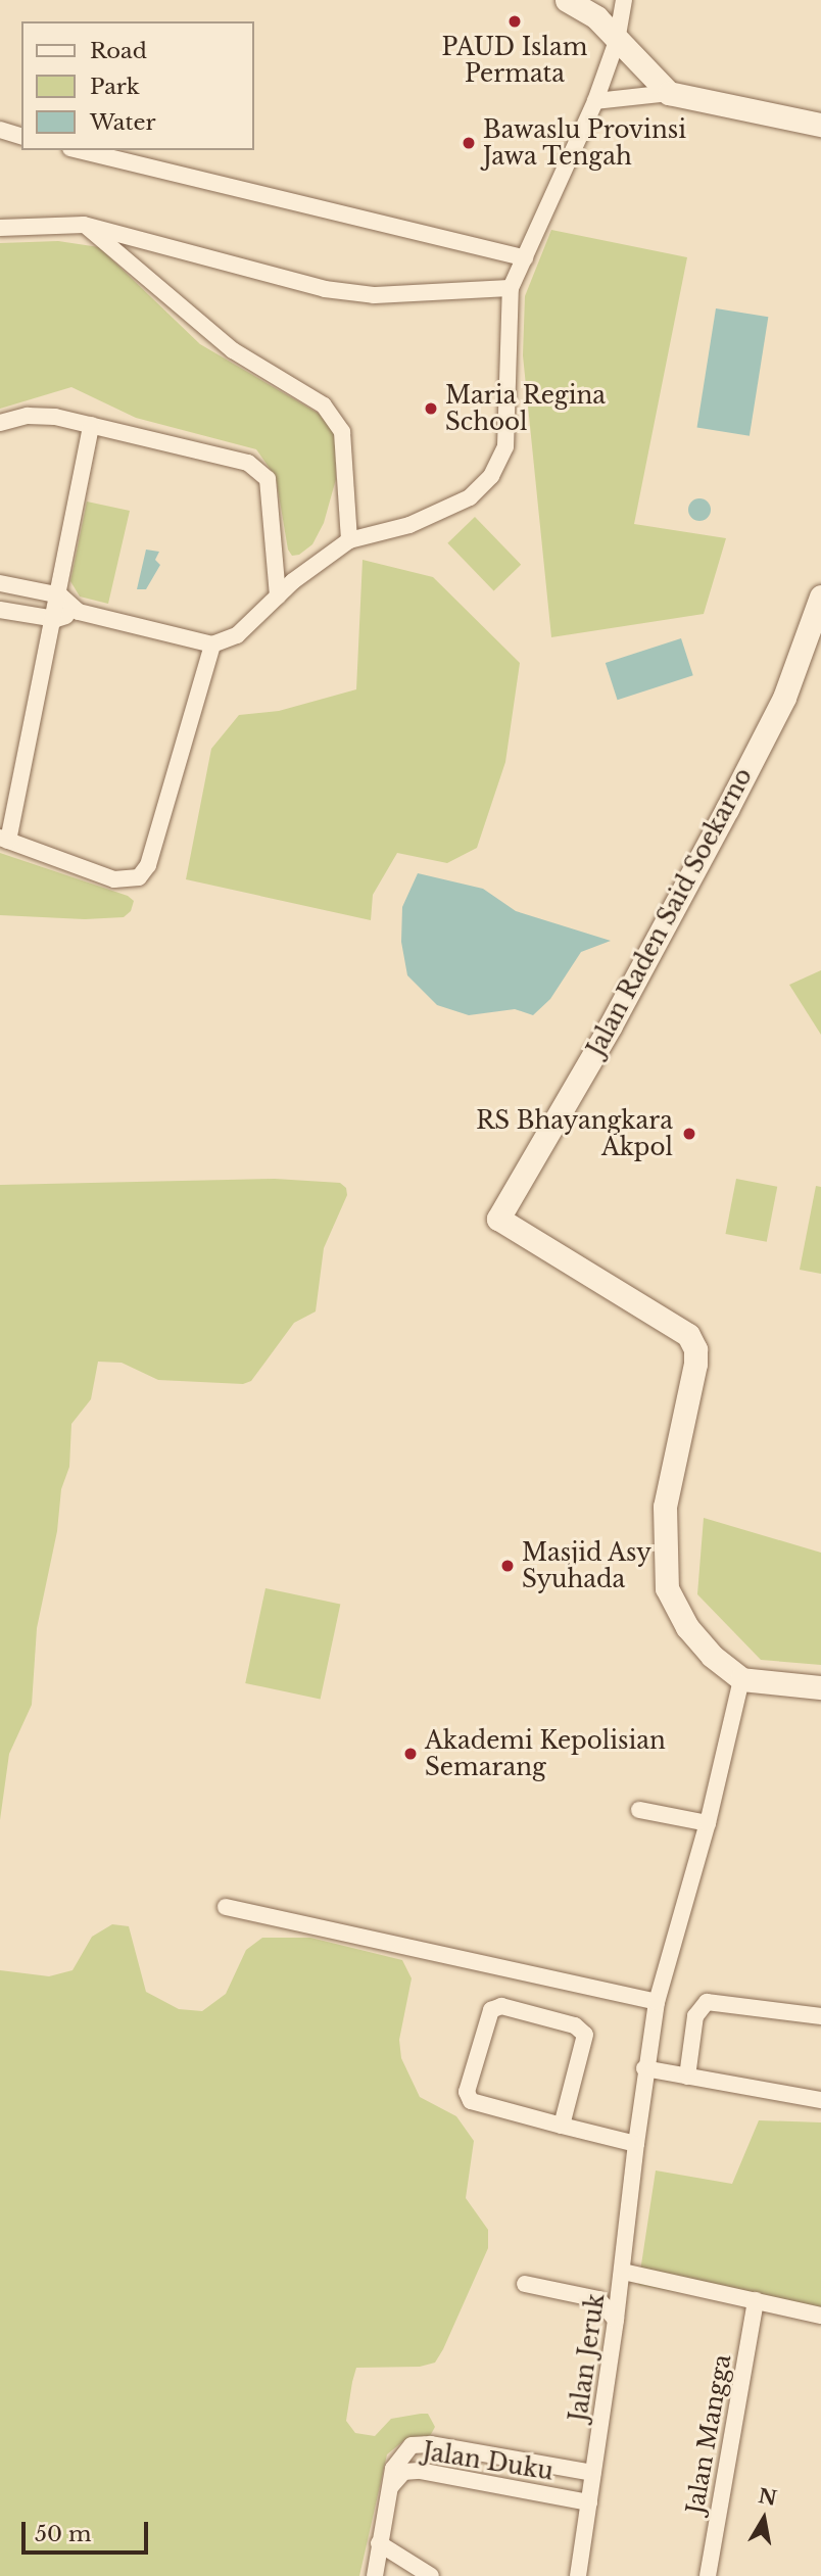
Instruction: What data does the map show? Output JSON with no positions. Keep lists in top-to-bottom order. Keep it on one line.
{"streets":{"street":["Jalan Raden Said Soekarno","Jalan Jeruk","Jalan Mangga","Jalan Duku"]},"crossings":[["Jalan Raden Said Soekarno","Jalan Jeruk"],["Jalan Jeruk","Jalan Duku"]],"places":["PAUD Islam Permata","Bawaslu Provinsi Jawa Tengah","Maria Regina School","RS Bhayangkara Akpol","Masjid Asy Syuhada","Akademi Kepolisian Semarang"],"legend":["Road","Park","Water"],"scale_bar":"50 m","north":"top"}
